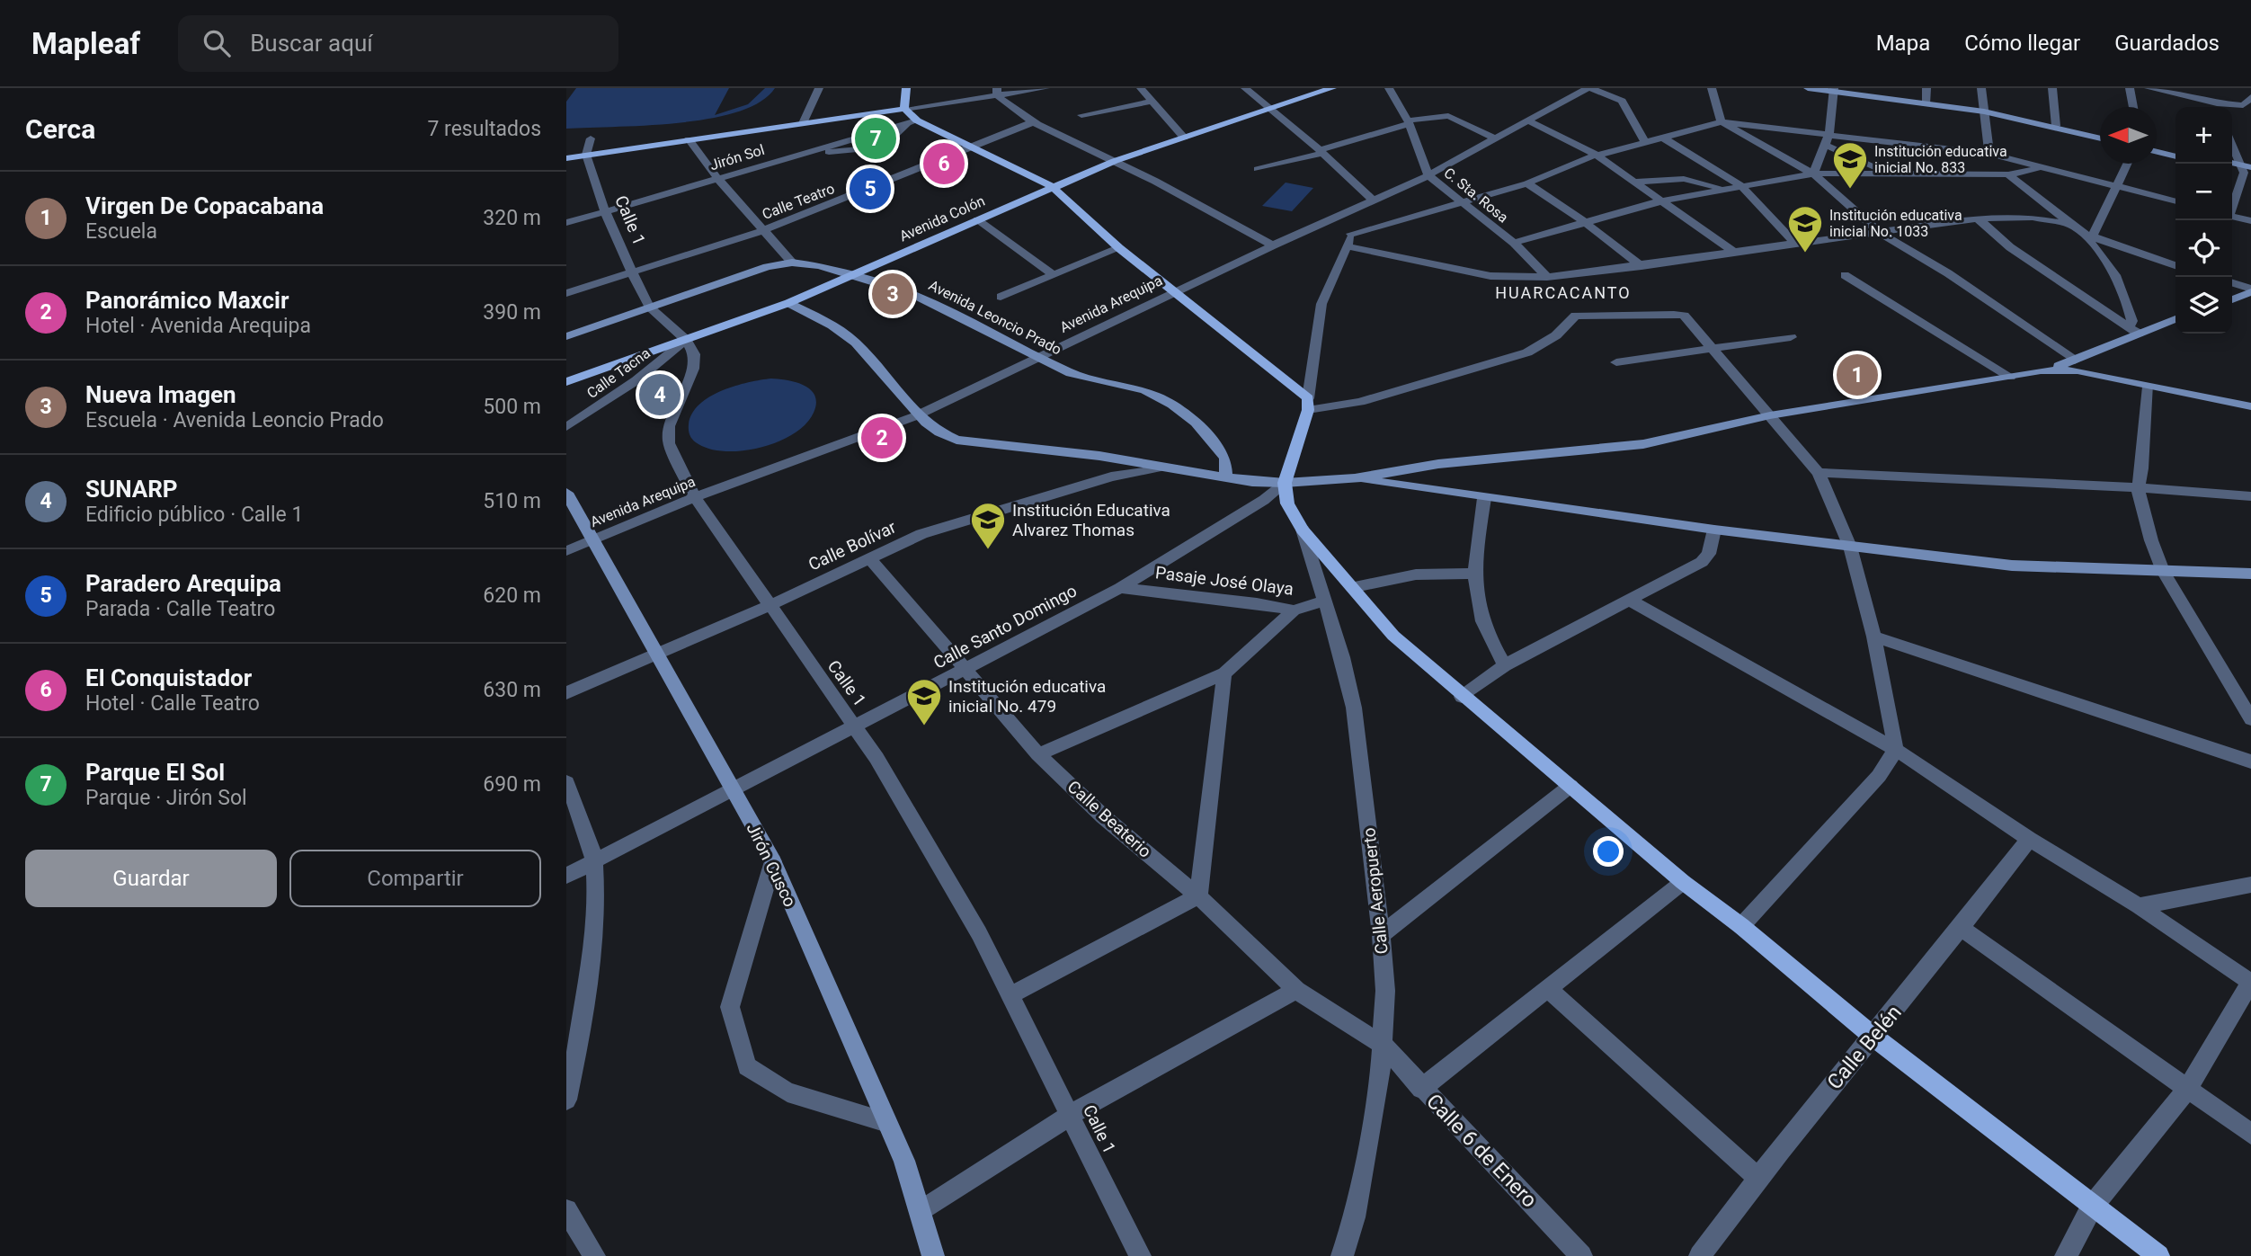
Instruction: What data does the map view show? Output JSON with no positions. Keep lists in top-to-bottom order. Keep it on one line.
{"streets":{"main road":["Avenida Colón"],"street":["Jirón Sol","C. Sta. Rosa","Calle Teatro","Calle 1","Avenida Arequipa","Avenida Leoncio Prado","Calle Tacna","Calle Bolívar","Pasaje José Olaya","Calle Santo Domingo","Calle Beaterio","Jirón Cusco","Calle Aeropuerto","Calle Belén","Calle 6 de Enero"]},"crossings":[["Jirón Sol","Calle 1"],["C. Sta. Rosa","Avenida Arequipa"],["Calle Teatro","Calle 1"],["Avenida Colón","Calle 1"],["Avenida Colón","Avenida Leoncio Prado"],["Avenida Colón","Calle Tacna"],["Calle 1","Avenida Arequipa"],["Calle 1","Avenida Leoncio Prado"],["Calle 1","Calle Tacna"],["Calle 1","Calle Bolívar"],["Calle 1","Calle Santo Domingo"],["Avenida Arequipa","Avenida Leoncio Prado"],["Avenida Arequipa","Jirón Cusco"],["Calle Bolívar","Calle Beaterio"],["Calle Bolívar","Jirón Cusco"],["Pasaje José Olaya","Calle Santo Domingo"],["Pasaje José Olaya","Calle Aeropuerto"],["Calle Santo Domingo","Calle Beaterio"],["Calle Santo Domingo","Jirón Cusco"],["Calle Beaterio","Calle Aeropuerto"],["Calle Beaterio","Calle 6 de Enero"],["Calle Aeropuerto","Calle 6 de Enero"]],"districts":["HUARCACANTO"],"places":{"school or university":["Institución educativa inicial No. 833","Institución educativa inicial No. 1033","Institución Educativa Alvarez Thomas","Institución educativa inicial No. 479"]},"north":"left","page":{"header":"Mapleaf","search":"Buscar aquí","nav":["Mapa","Cómo llegar","Guardados"],"heading":["Cerca","7 resultados"],"map_buttons":["+","−"],"pins":["7","6","5","3","1","4","2"],"list":[{"mark":"1","name":"Virgen De Copacabana","note":"Escuela","value":"320 m"},{"mark":"2","name":"Panorámico Maxcir","note":"Hotel · Avenida Arequipa","value":"390 m"},{"mark":"3","name":"Nueva Imagen","note":"Escuela · Avenida Leoncio Prado","value":"500 m"},{"mark":"4","name":"SUNARP","note":"Edificio público · Calle 1","value":"510 m"},{"mark":"5","name":"Paradero Arequipa","note":"Parada · Calle Teatro","value":"620 m"},{"mark":"6","name":"El Conquistador","note":"Hotel · Calle Teatro","value":"630 m"},{"mark":"7","name":"Parque El Sol","note":"Parque · Jirón Sol","value":"690 m"}],"buttons":["Guardar","Compartir"]}}
